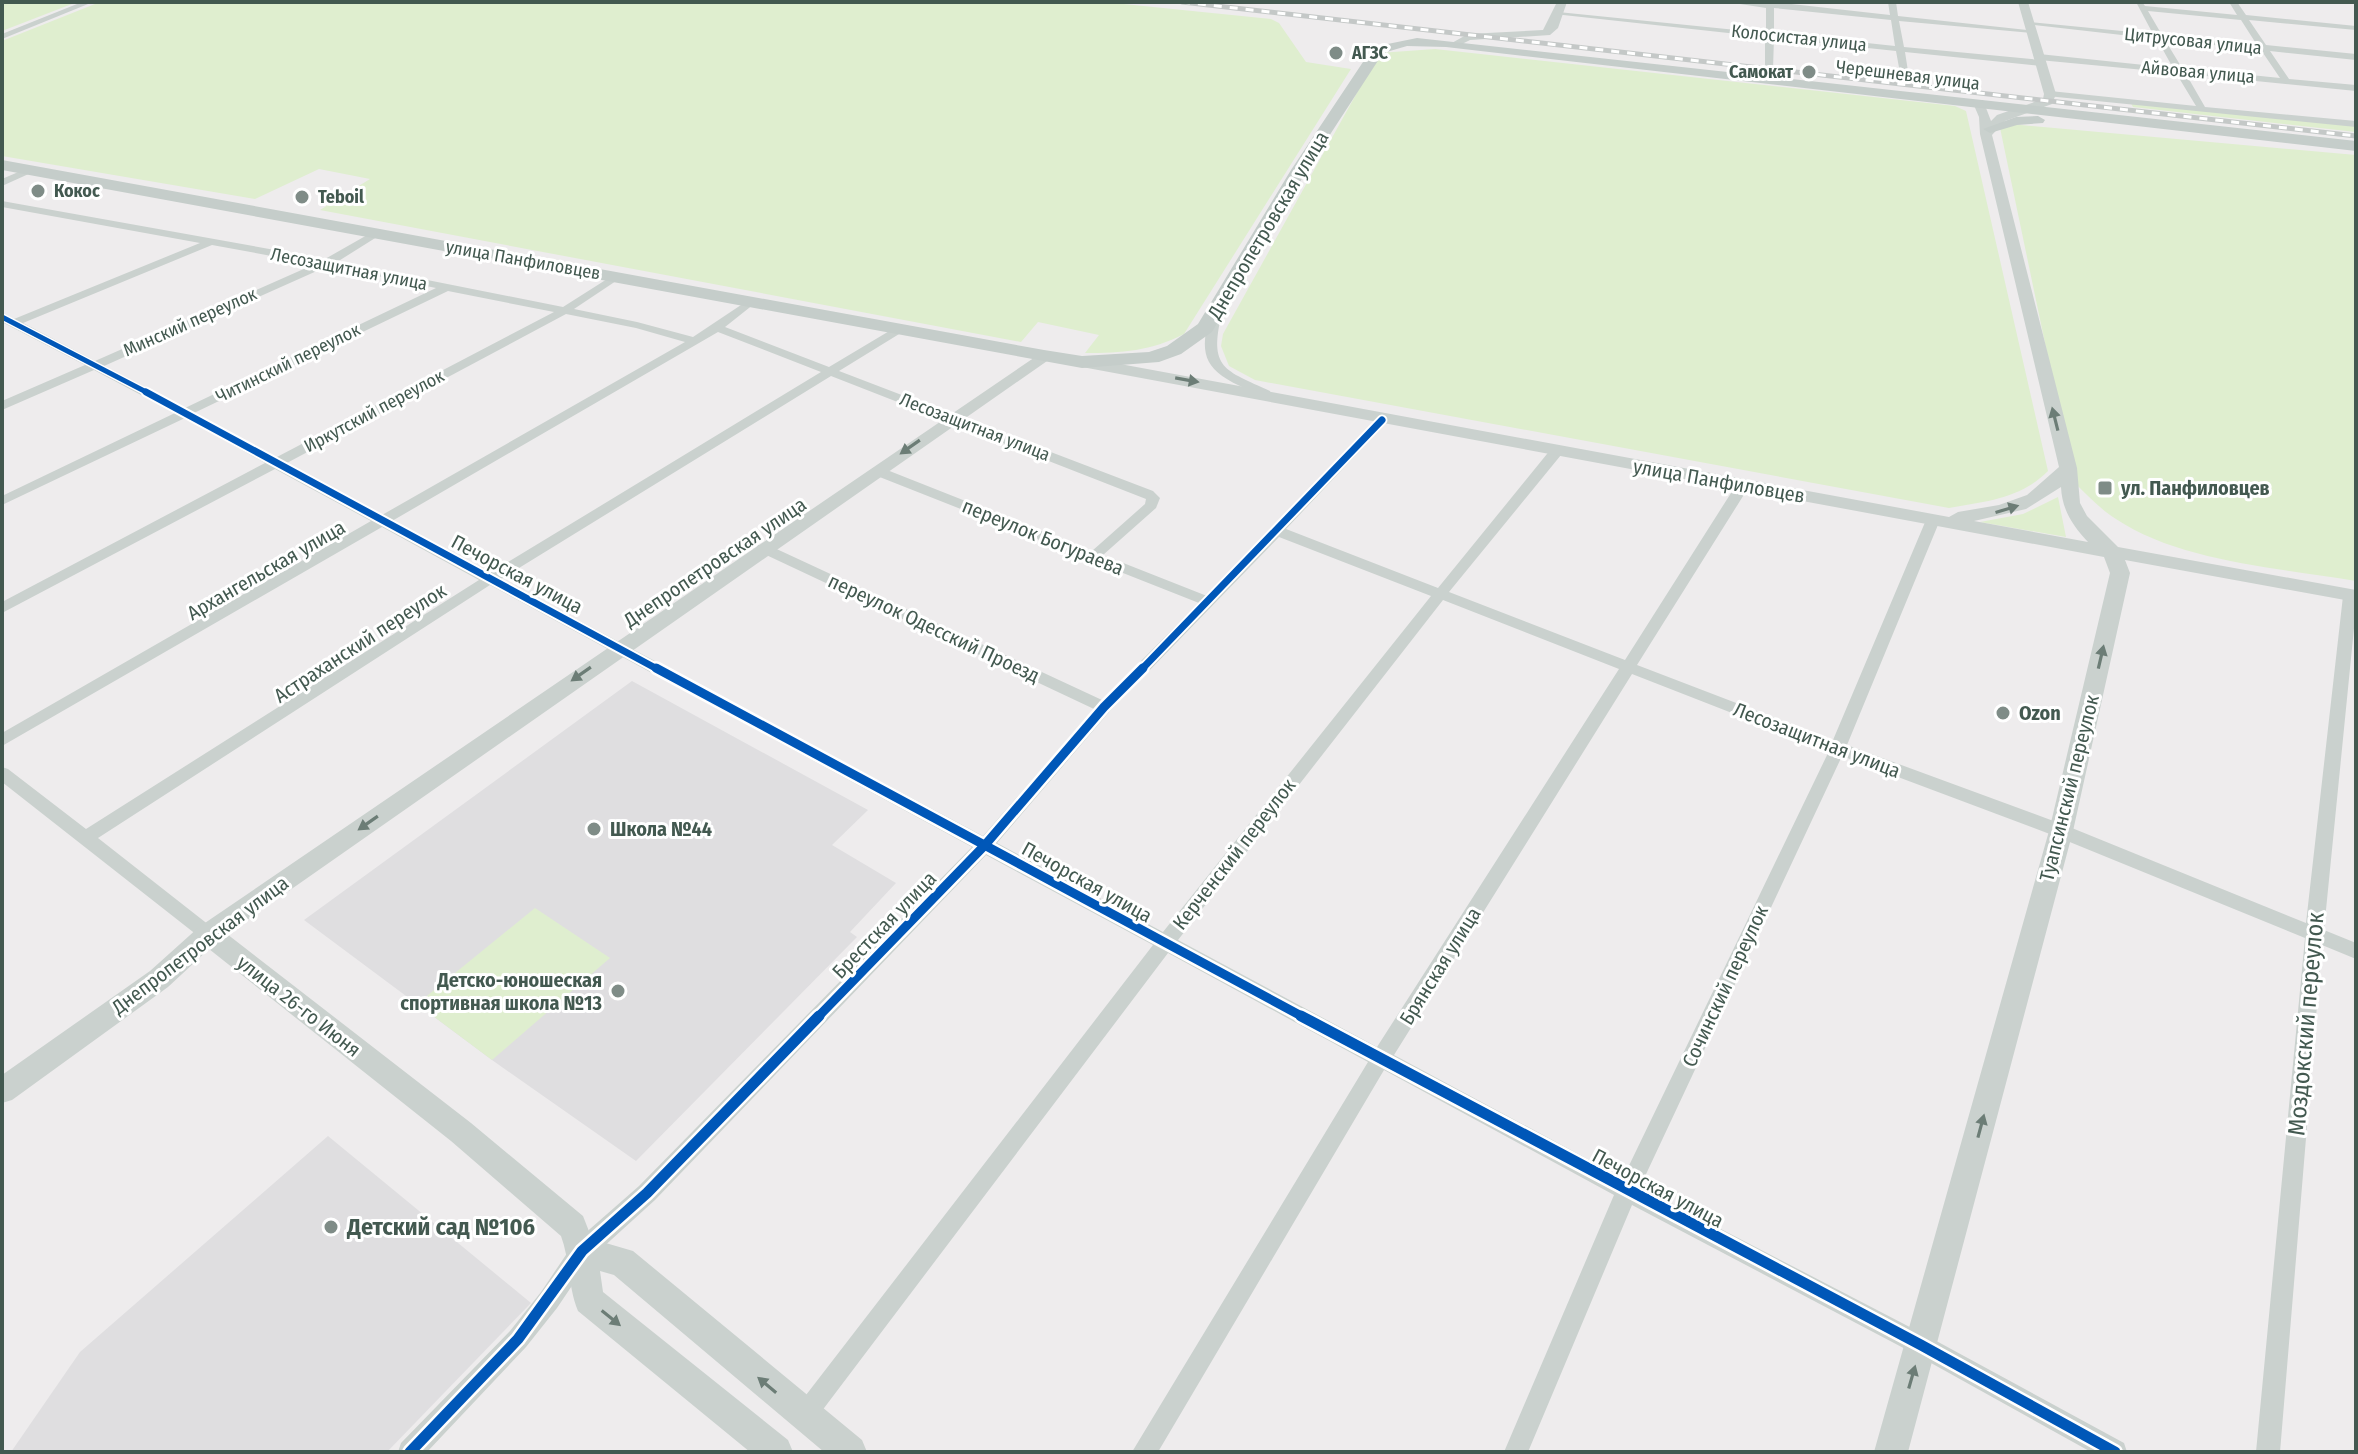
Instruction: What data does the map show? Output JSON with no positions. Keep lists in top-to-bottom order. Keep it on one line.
{"streets":{"main road":["Черешневая улица","Днепропетровская улица","улица Панфиловцев"],"street":["Колосистая улица","Цитрусовая улица","Айвовая улица","Лесозащитная улица","Минский переулок","Читинский переулок","Иркутский переулок","переулок Богураева","Архангельская улица","Печорская улица","переулок Одесский Проезд","Астраханский переулок","Туапсинский переулок","Керченский переулок","Брестская улица","Брянская улица","Сочинский переулок","улица 26-го Июня","Моздокский переулок"]},"crossings":[["Колосистая улица","Айвовая улица"],["Колосистая улица","Днепропетровская улица"],["Черешневая улица","Днепропетровская улица"],["Днепропетровская улица","улица Панфиловцев"],["Днепропетровская улица","Лесозащитная улица"],["Днепропетровская улица","переулок Богураева"],["Днепропетровская улица","Печорская улица"],["Днепропетровская улица","переулок Одесский Проезд"],["Днепропетровская улица","улица 26-го Июня"],["улица Панфиловцев","Минский переулок"],["улица Панфиловцев","Иркутский переулок"],["улица Панфиловцев","Архангельская улица"],["улица Панфиловцев","Астраханский переулок"],["улица Панфиловцев","Туапсинский переулок"],["улица Панфиловцев","Керченский переулок"],["улица Панфиловцев","Брестская улица"],["улица Панфиловцев","Брянская улица"],["улица Панфиловцев","Сочинский переулок"],["улица Панфиловцев","Моздокский переулок"],["Лесозащитная улица","Минский переулок"],["Лесозащитная улица","Читинский переулок"],["Лесозащитная улица","Иркутский переулок"],["Лесозащитная улица","переулок Богураева"],["Лесозащитная улица","Архангельская улица"],["Лесозащитная улица","Астраханский переулок"],["Лесозащитная улица","Туапсинский переулок"],["Лесозащитная улица","Керченский переулок"],["Лесозащитная улица","Брестская улица"],["Лесозащитная улица","Брянская улица"],["Лесозащитная улица","Сочинский переулок"],["Лесозащитная улица","Моздокский переулок"],["Минский переулок","Печорская улица"],["Читинский переулок","Печорская улица"],["Иркутский переулок","Печорская улица"],["переулок Богураева","Брестская улица"],["Архангельская улица","Печорская улица"],["Печорская улица","Астраханский переулок"],["Печорская улица","Туапсинский переулок"],["Печорская улица","Керченский переулок"],["Печорская улица","Брестская улица"],["Печорская улица","Брянская улица"],["Печорская улица","Сочинский переулок"],["переулок Одесский Проезд","Брестская улица"],["Астраханский переулок","улица 26-го Июня"],["Брестская улица","улица 26-го Июня"]],"one_way":["Туапсинский переулок"],"places":{"other":["АГЗС","Самокат","Кокос","Teboil","Ozon","Школа №44","Детско-юношеская спортивная школа №13","Детский сад №106"],"transit":["ул. Панфиловцев"]}}
